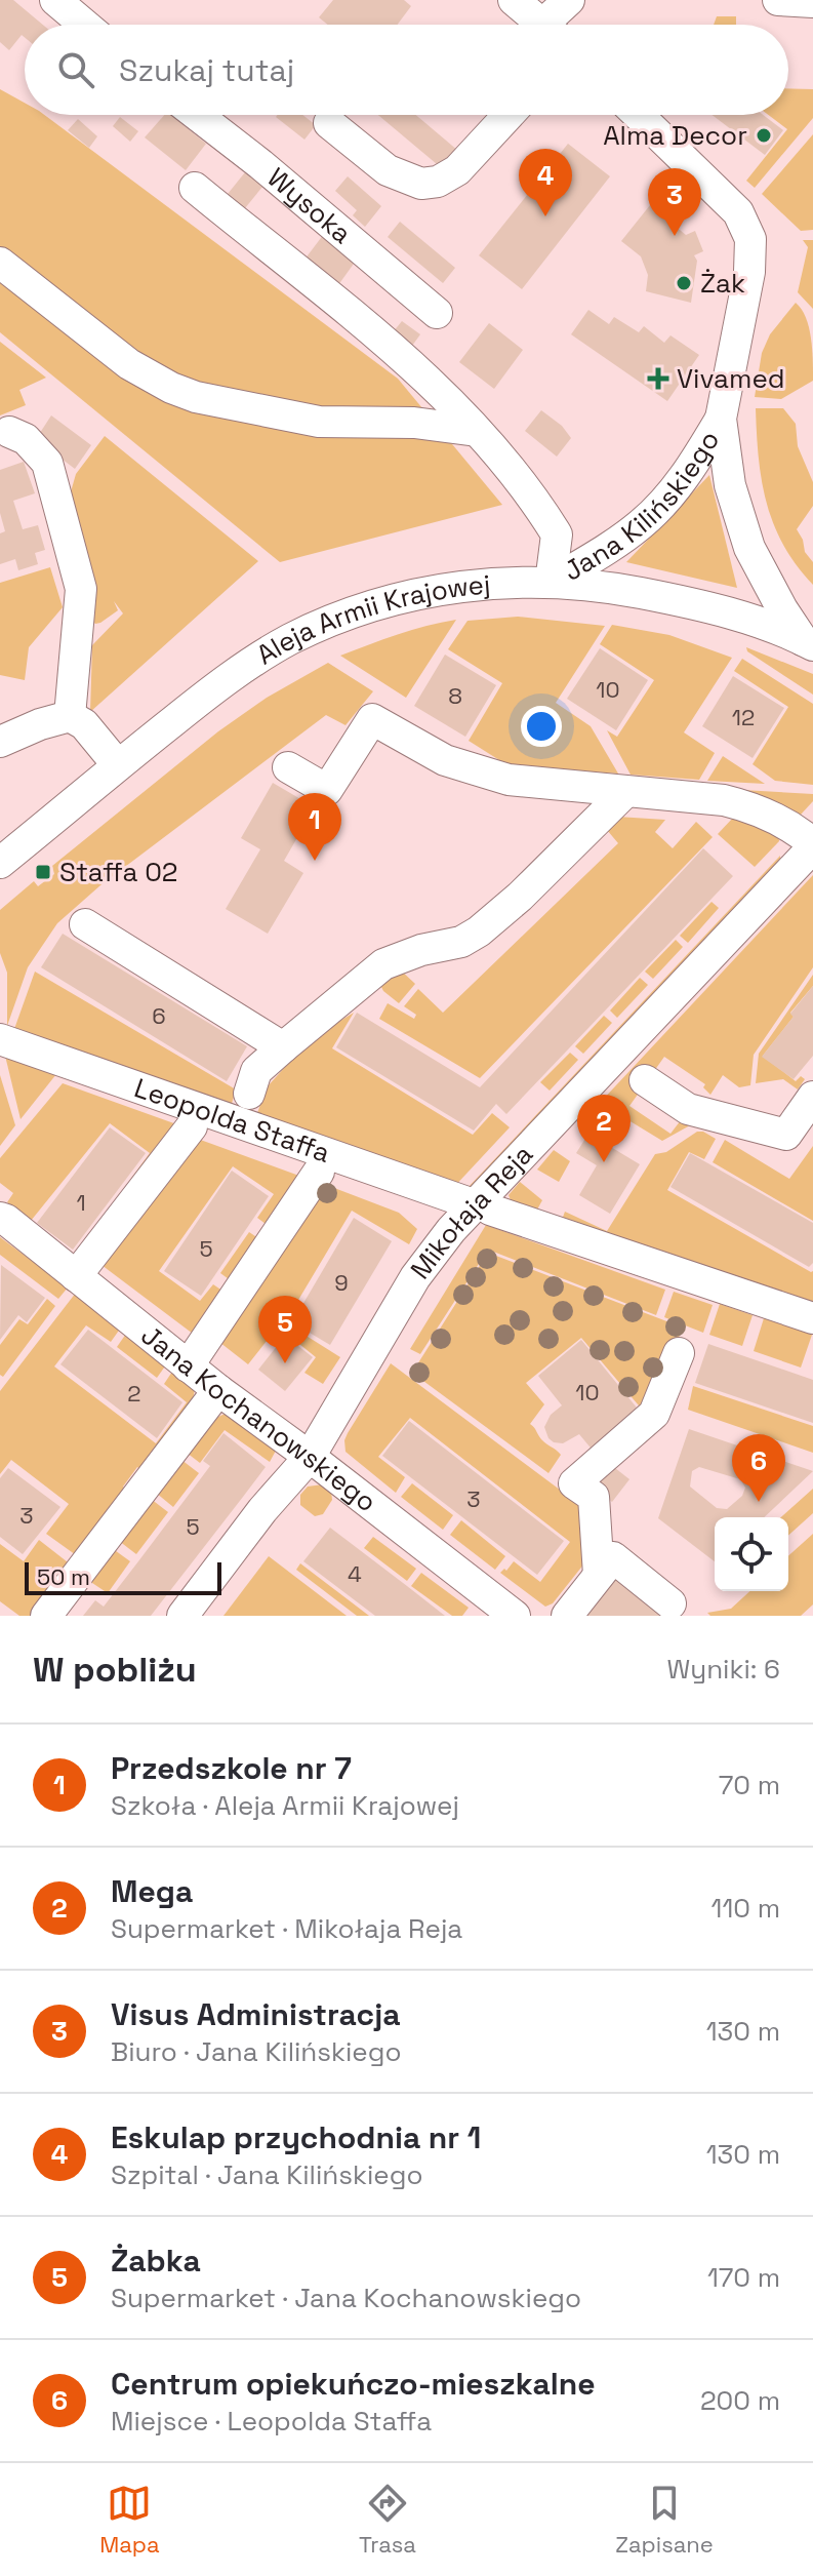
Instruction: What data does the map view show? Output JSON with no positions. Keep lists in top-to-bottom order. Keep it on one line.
{"streets":{"street":["Wysoka","Jana Kilińskiego","Aleja Armii Krajowej","Leopolda Staffa","Mikołaja Reja","Jana Kochanowskiego"]},"crossings":[["Jana Kilińskiego","Aleja Armii Krajowej"],["Mikołaja Reja","Jana Kochanowskiego"]],"places":{"other":["Alma Decor","Żak"],"health":["Vivamed"],"transit":["Staffa 02"]},"house_numbers":["10","8","12","6","1","5","9","10","2","3","3","5","4"],"scale_bar":"50 m","page":{"search":"Szukaj tutaj","pins":["4","3","1","2","5","6"],"scale":"50 m","heading":["W pobliżu","Wyniki: 6"],"list":[{"mark":"1","name":"Przedszkole nr 7","note":"Szkoła · Aleja Armii Krajowej","value":"70 m"},{"mark":"2","name":"Mega","note":"Supermarket · Mikołaja Reja","value":"110 m"},{"mark":"3","name":"Visus Administracja","note":"Biuro · Jana Kilińskiego","value":"130 m"},{"mark":"4","name":"Eskulap przychodnia nr 1","note":"Szpital · Jana Kilińskiego","value":"130 m"},{"mark":"5","name":"Żabka","note":"Supermarket · Jana Kochanowskiego","value":"170 m"},{"mark":"6","name":"Centrum opiekuńczo-mieszkalne","note":"Miejsce · Leopolda Staffa","value":"200 m"}],"nav":["Mapa","Trasa","Zapisane"]}}
